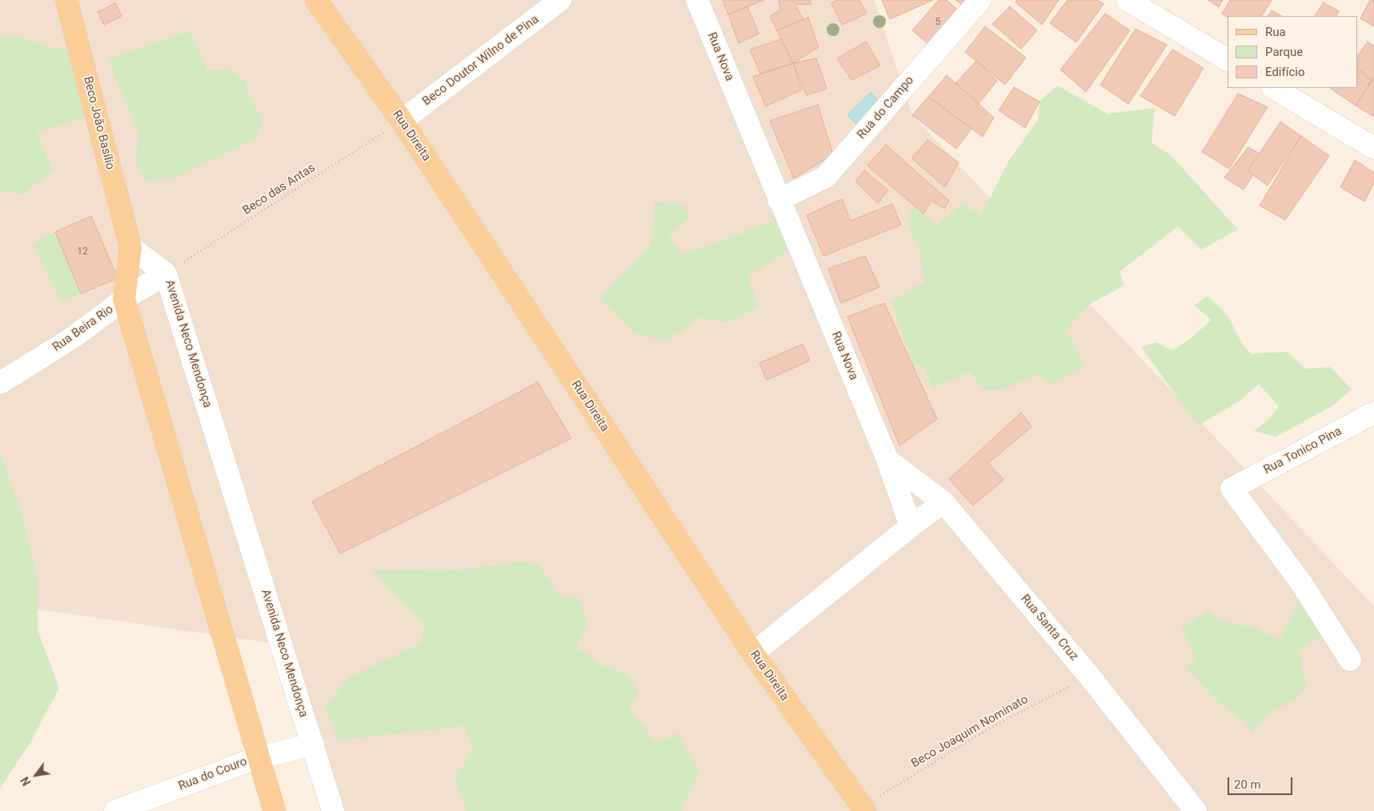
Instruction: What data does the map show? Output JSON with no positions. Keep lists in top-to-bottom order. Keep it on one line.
{"streets":{"main road":["Beco João Basílio","Rua Direita"],"street":["Rua Nova","Beco Doutor Wilno de Pina","Rua do Campo","Rua Beira Rio","Avenida Neco Mendonça","Rua Tonico Pina","Rua Santa Cruz","Rua do Couro"],"path":["Beco das Antas","Beco Joaquim Nominato"]},"crossings":[["Rua Nova","Rua do Campo"],["Rua Nova","Rua Santa Cruz"],["Beco Doutor Wilno de Pina","Rua Direita"],["Beco Doutor Wilno de Pina","Beco das Antas"],["Beco João Basílio","Avenida Neco Mendonça"],["Rua Direita","Beco das Antas"],["Rua Direita","Beco Joaquim Nominato"],["Beco das Antas","Rua Beira Rio"],["Beco das Antas","Avenida Neco Mendonça"],["Rua Beira Rio","Avenida Neco Mendonça"],["Avenida Neco Mendonça","Rua do Couro"],["Rua Santa Cruz","Beco Joaquim Nominato"]],"house_numbers":["5","12"],"legend":["Rua","Parque","Edifício"],"scale_bar":"20 m","north":"bottom left"}
